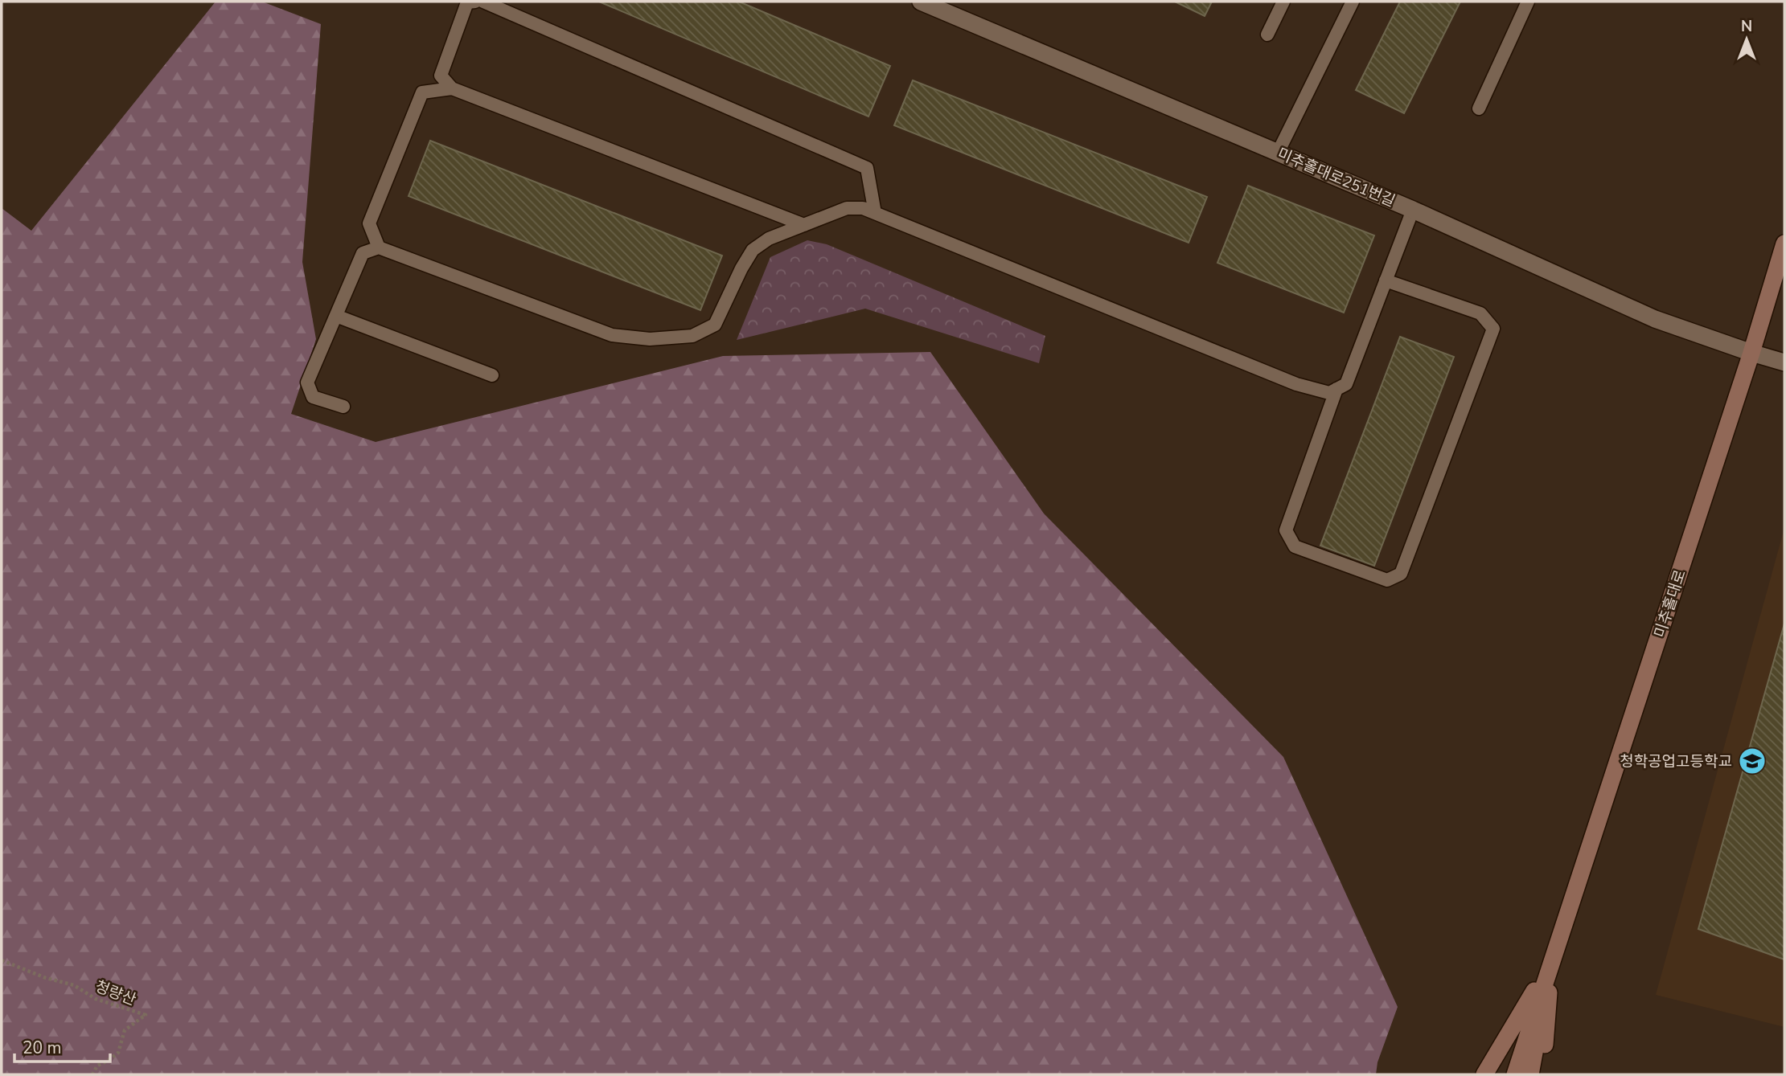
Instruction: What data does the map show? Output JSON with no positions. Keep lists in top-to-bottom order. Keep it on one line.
{"streets":{"main road":["미추홀대로"],"street":["미추홀대로251번길"],"path":["청량산"]},"crossings":[["미추홀대로251번길","미추홀대로"]],"places":{"school or university":["청학공업고등학교"]},"scale_bar":"20 m","north":"top"}
